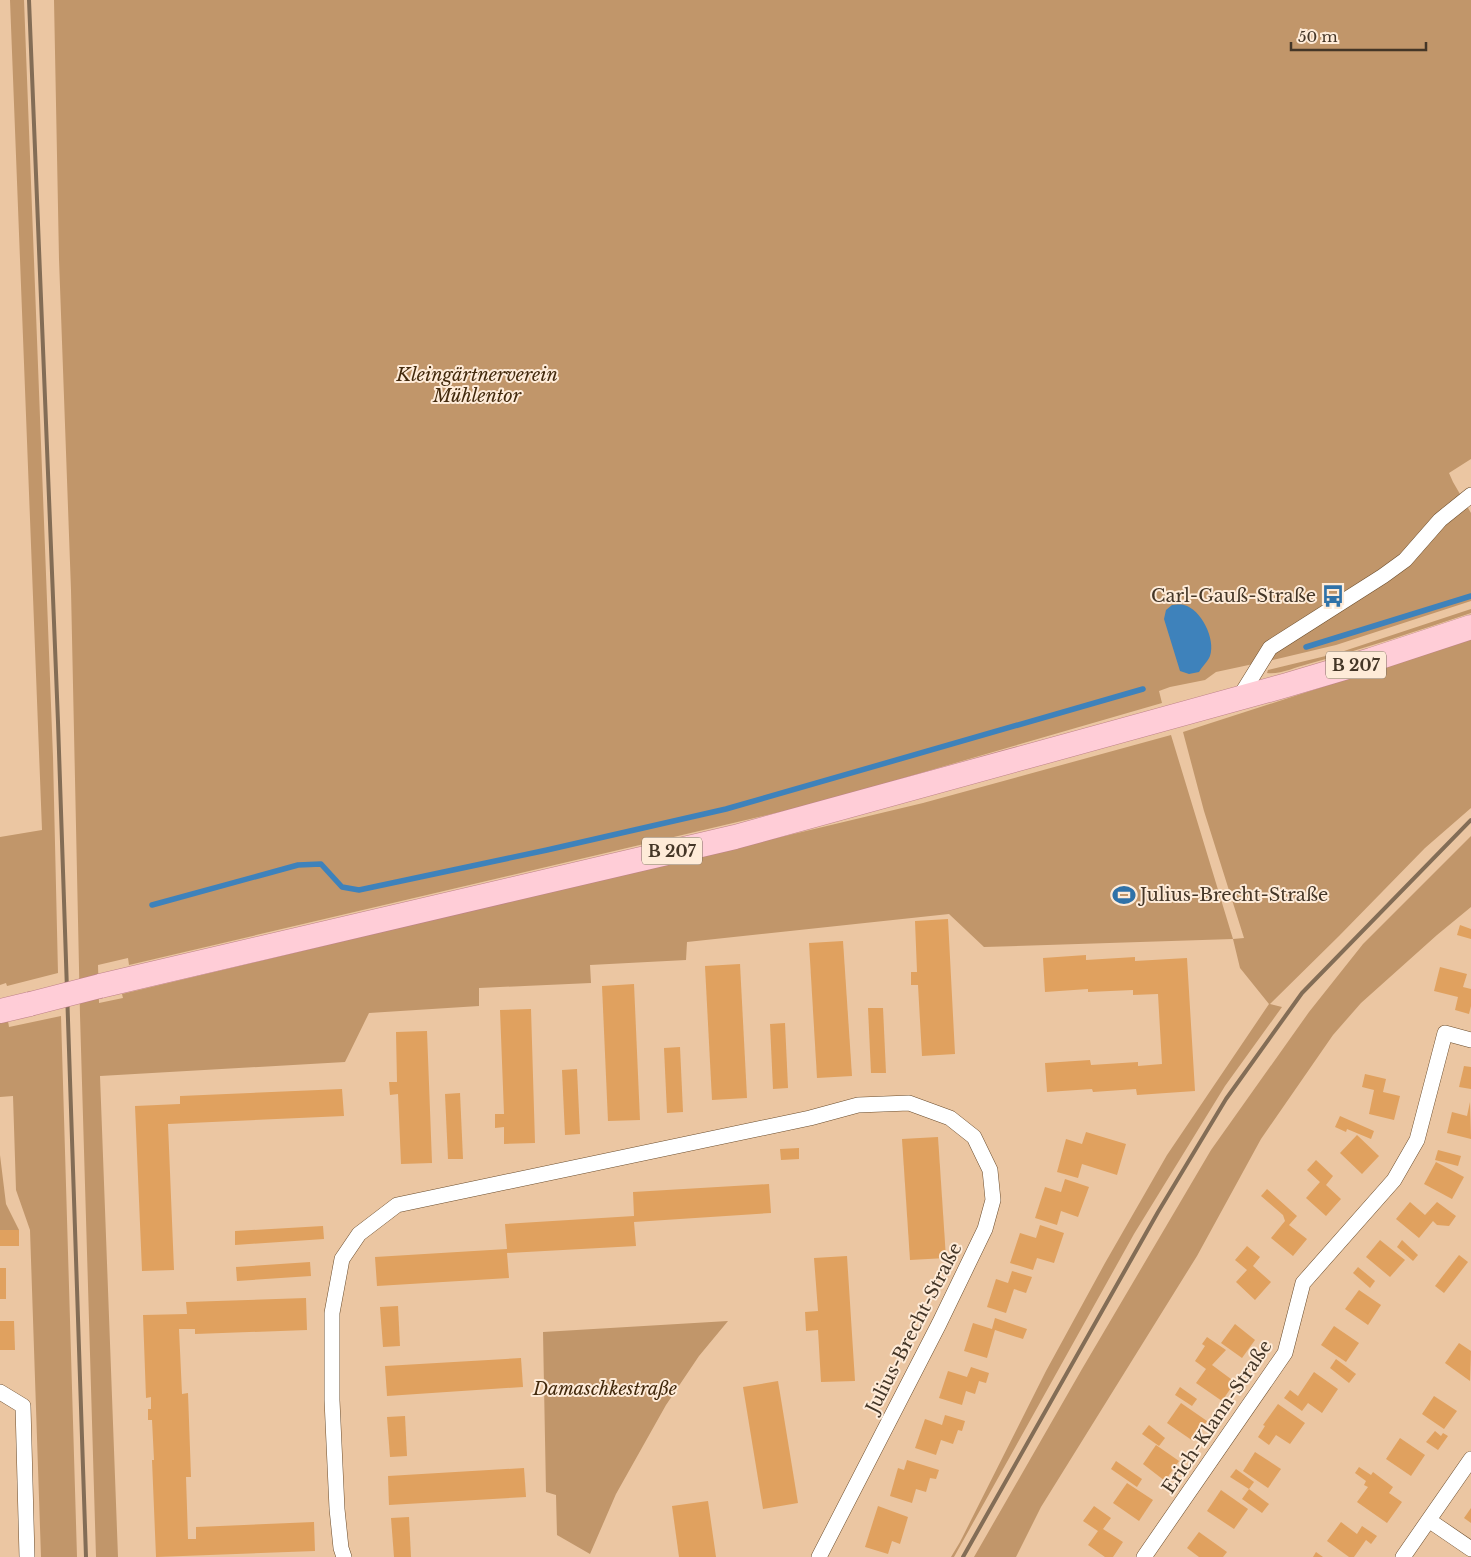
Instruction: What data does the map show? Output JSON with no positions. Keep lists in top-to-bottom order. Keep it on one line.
{"streets":{"main road":["B 207"],"street":["Julius-Brecht-Straße","Erich-Klann-Straße"]},"parks":["Kleingärtnerverein Mühlentor","Damaschkestraße"],"places":{"bus stop":["Carl-Gauß-Straße"],"sports":["Julius-Brecht-Straße"]},"scale_bar":"50 m"}
